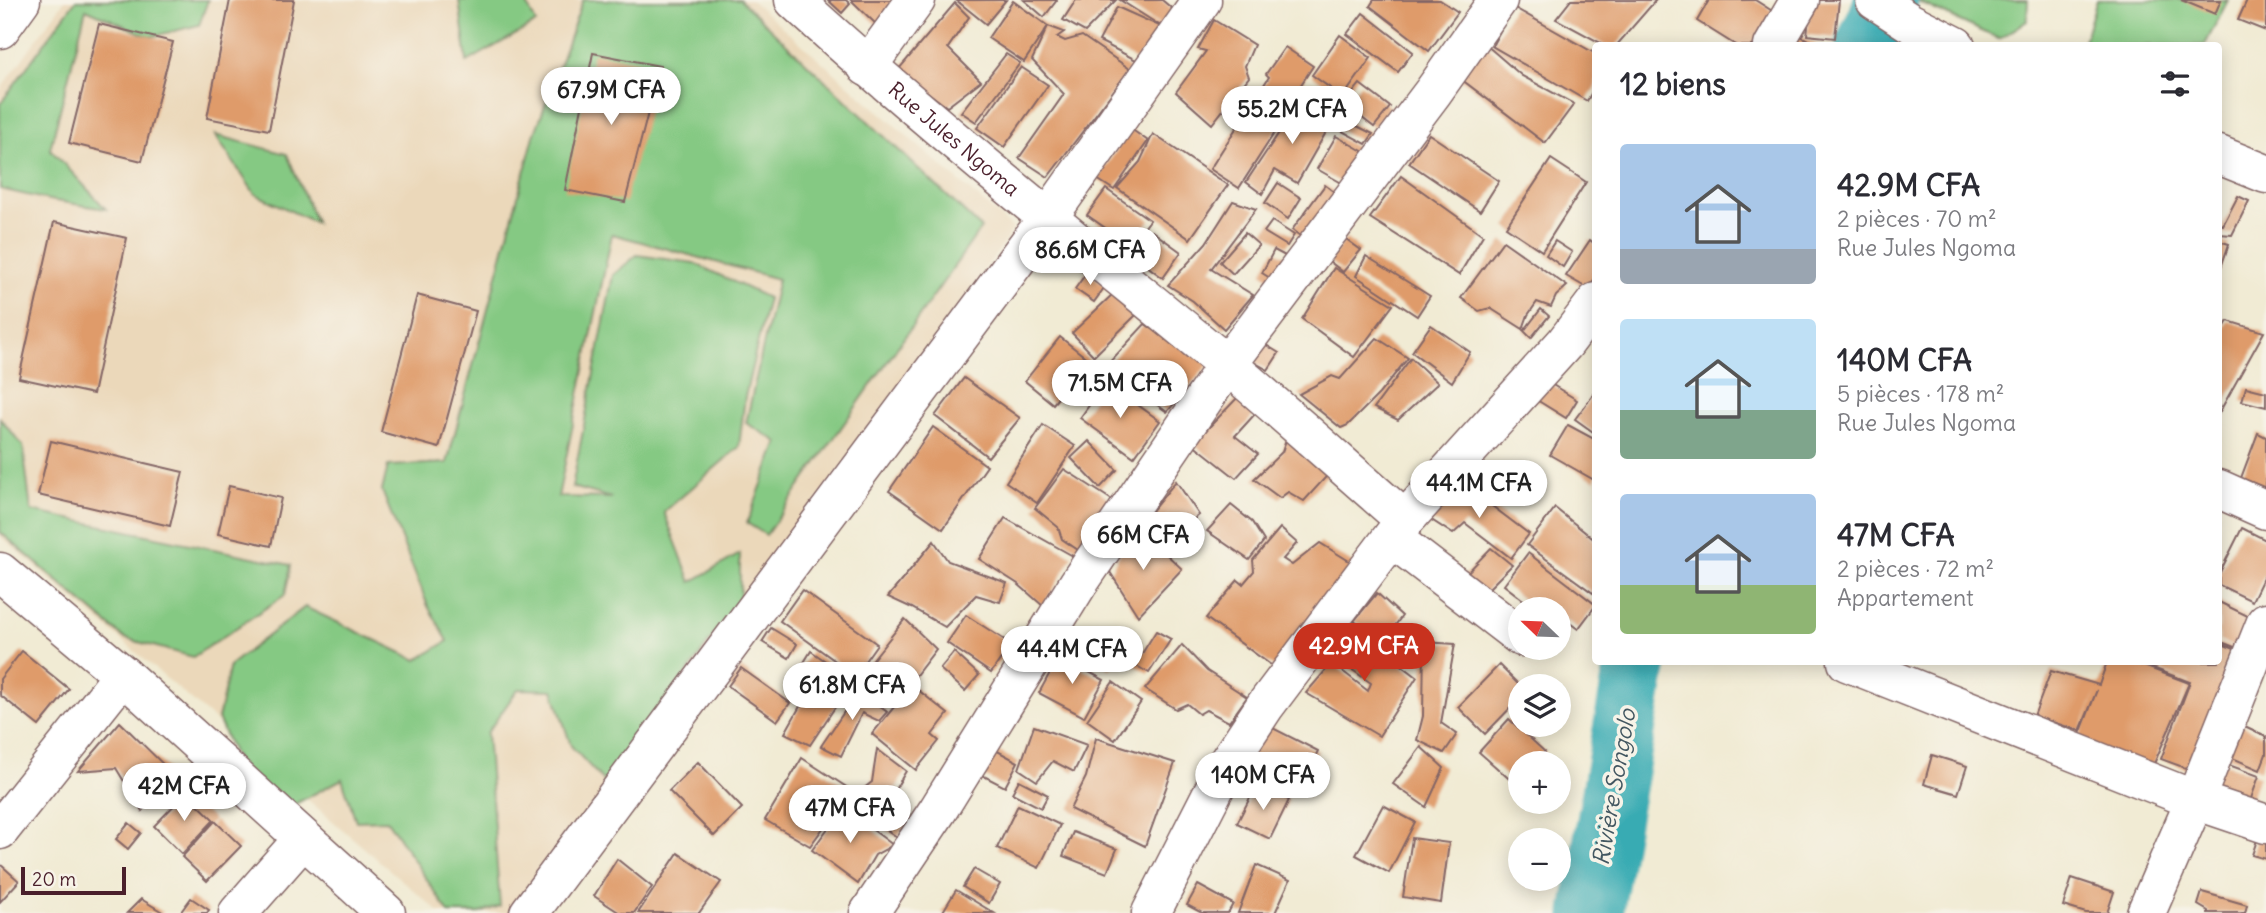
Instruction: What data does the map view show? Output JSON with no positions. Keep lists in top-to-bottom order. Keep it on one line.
{"streets":{"street":["Rue Jules Ngoma"]},"water":["Rivière Songolo"],"scale_bar":"20 m","north":"top left","page":{"heading":"12 biens","price":["67.9M CFA","55.2M CFA","86.6M CFA","71.5M CFA","44.1M CFA","66M CFA","42.9M CFA","44.4M CFA","61.8M CFA","140M CFA","42M CFA","47M CFA"],"list":[{"name":"42.9M CFA","note":"2 pièces · 70 m² · Rue Jules Ngoma"},{"name":"140M CFA","note":"5 pièces · 178 m² · Rue Jules Ngoma"},{"name":"47M CFA","note":"2 pièces · 72 m² · Appartement"}],"map_buttons":["+","−"],"scale":"20 m"}}
